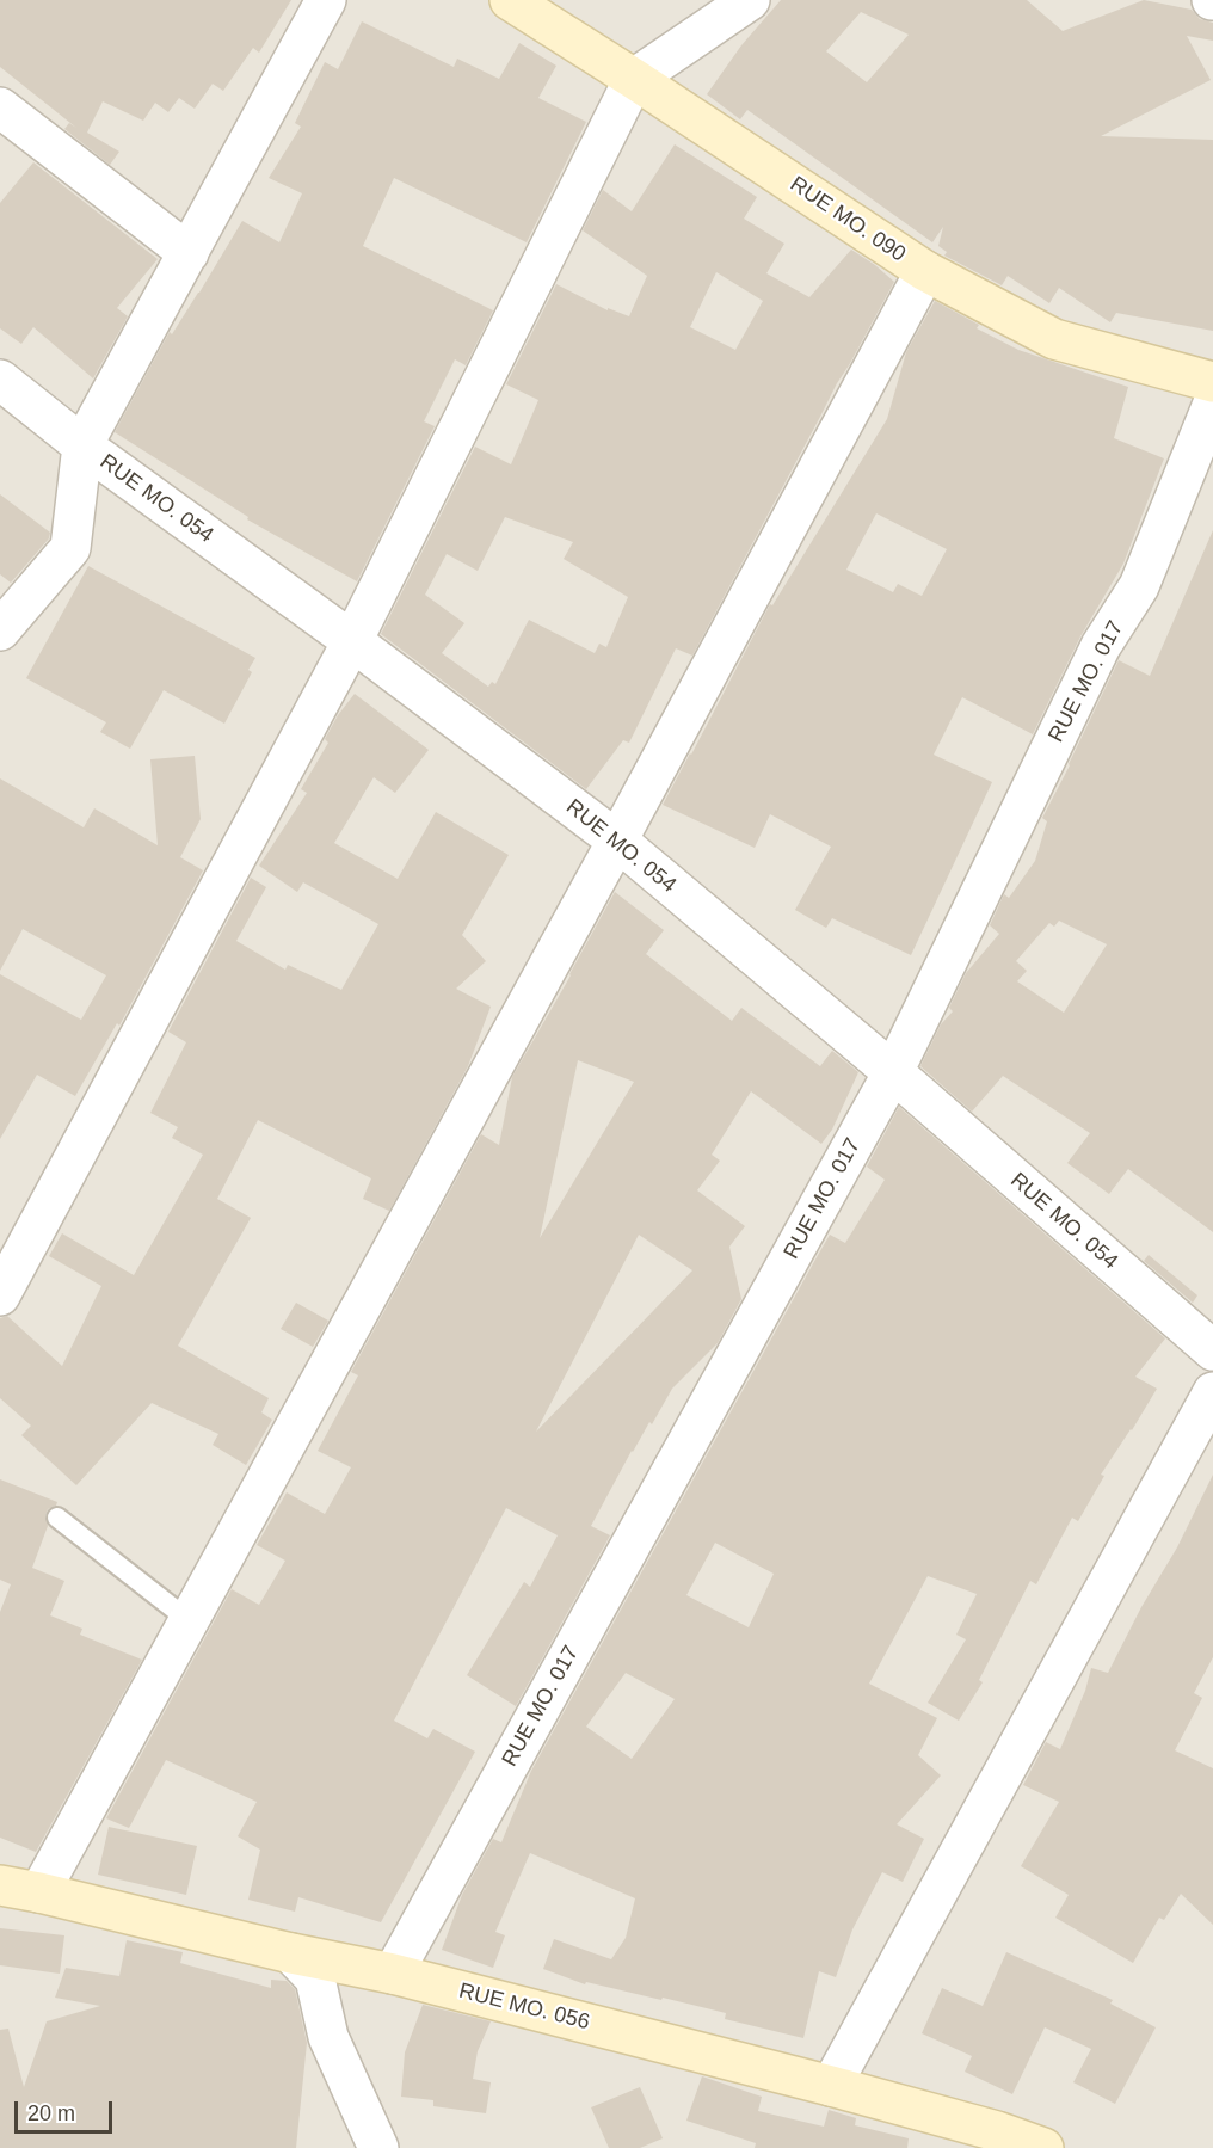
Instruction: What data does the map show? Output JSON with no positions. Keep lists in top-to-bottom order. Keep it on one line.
{"streets":{"street":["RUE MO. 090","RUE MO. 054","RUE MO. 017","RUE MO. 056"]},"crossings":[["RUE MO. 054","RUE MO. 017"],["RUE MO. 017","RUE MO. 056"]],"scale_bar":"20 m"}
